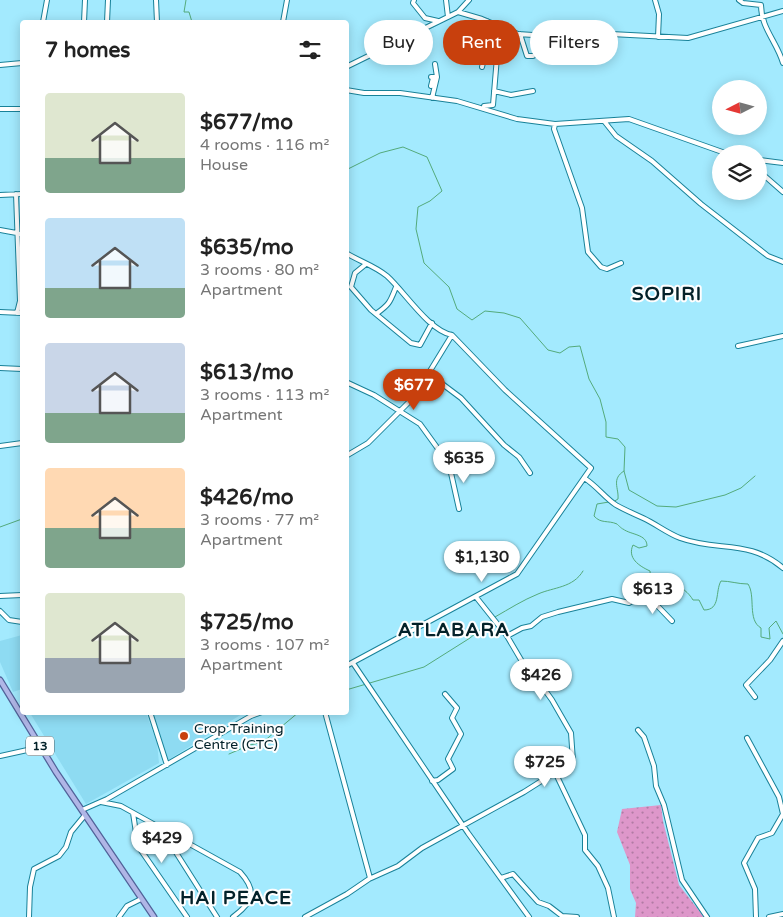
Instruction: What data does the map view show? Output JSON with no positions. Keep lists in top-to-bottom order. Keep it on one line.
{"streets":{"main road":["13"]},"districts":["SOPIRI","ATLABARA","HAI PEACE"],"places":["Crop Training Centre (CTC)"],"north":"left","page":{"chip":["Buy","Rent","Filters"],"heading":"7 homes","list":[{"name":"$677/mo","note":"4 rooms · 116 m² · House"},{"name":"$635/mo","note":"3 rooms · 80 m² · Apartment"},{"name":"$613/mo","note":"3 rooms · 113 m² · Apartment"},{"name":"$426/mo","note":"3 rooms · 77 m² · Apartment"},{"name":"$725/mo","note":"3 rooms · 107 m² · Apartment"}],"price":["$677","$635","$1,130","$613","$426","$725","$429"]}}
